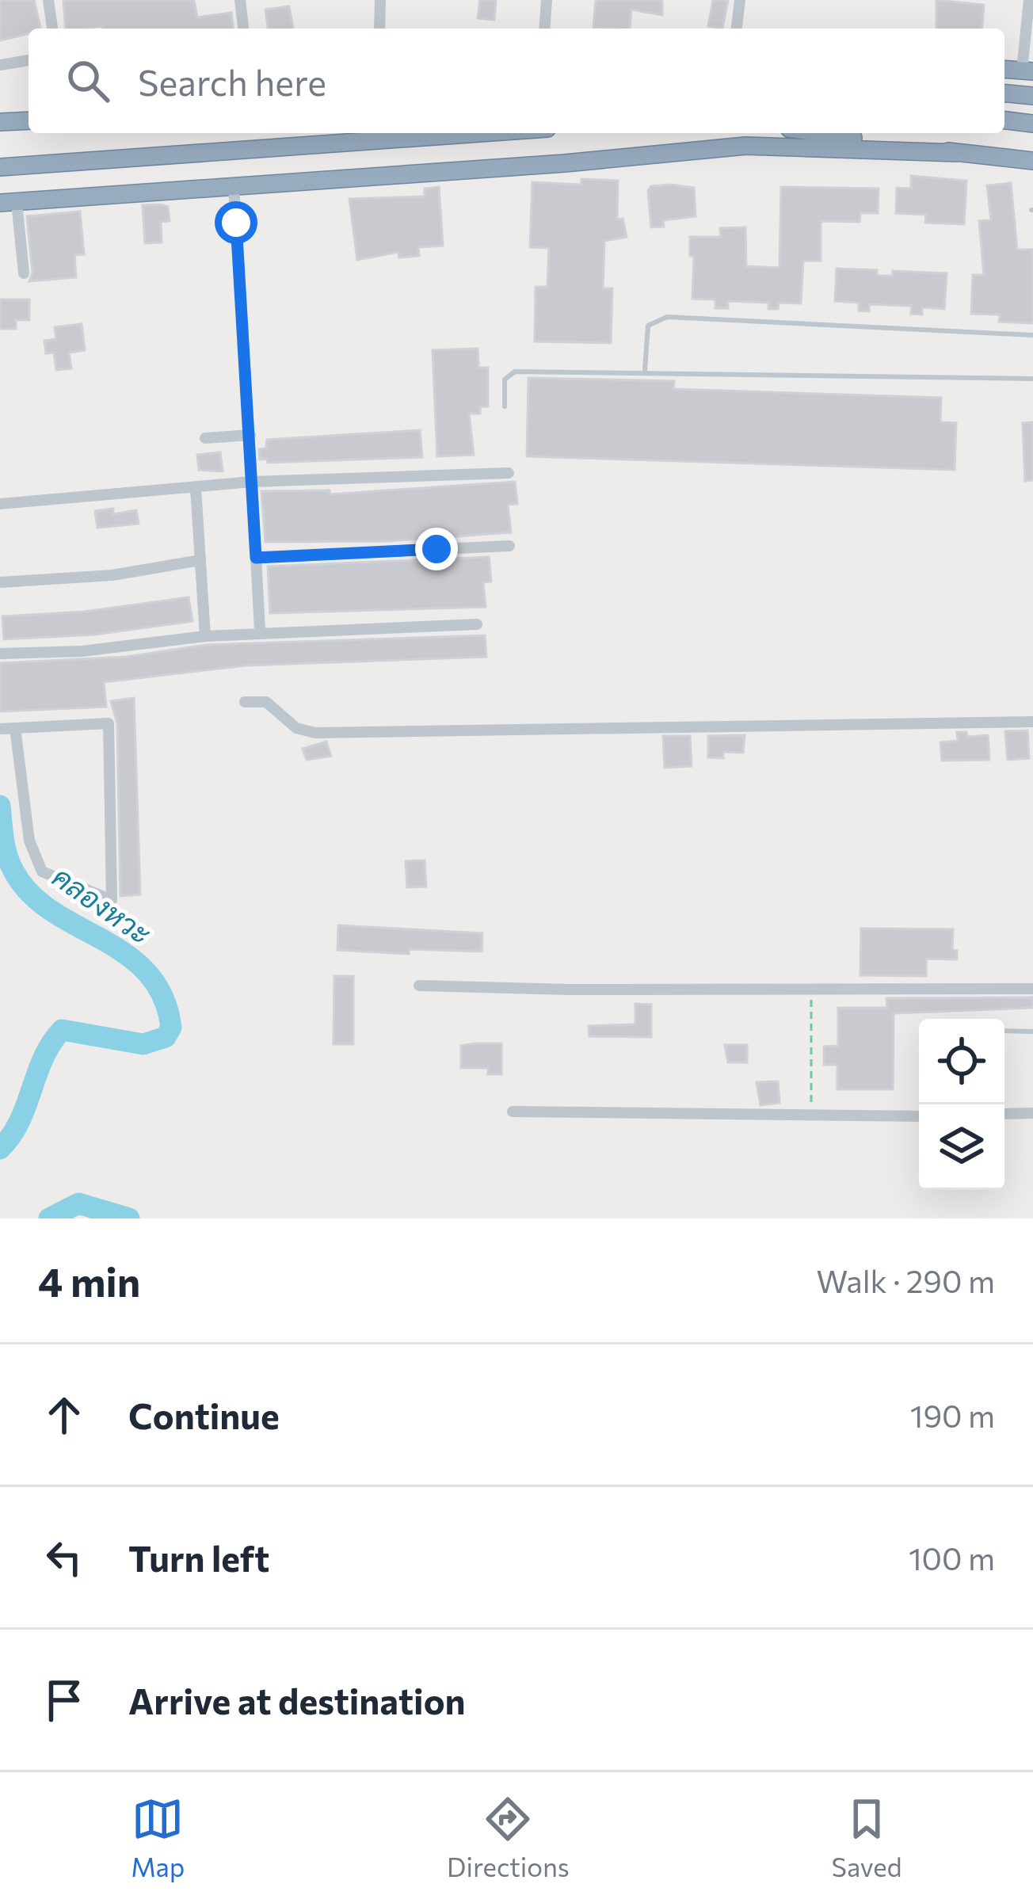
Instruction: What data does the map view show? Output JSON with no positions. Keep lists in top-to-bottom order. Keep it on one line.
{"water":["คลองหวะ"],"page":{"search":"Search here","heading":["4 min","Walk · 290 m"],"list":[["Continue","190 m"],["Turn left","100 m"],"Arrive at destination"],"nav":["Map","Directions","Saved"]}}
